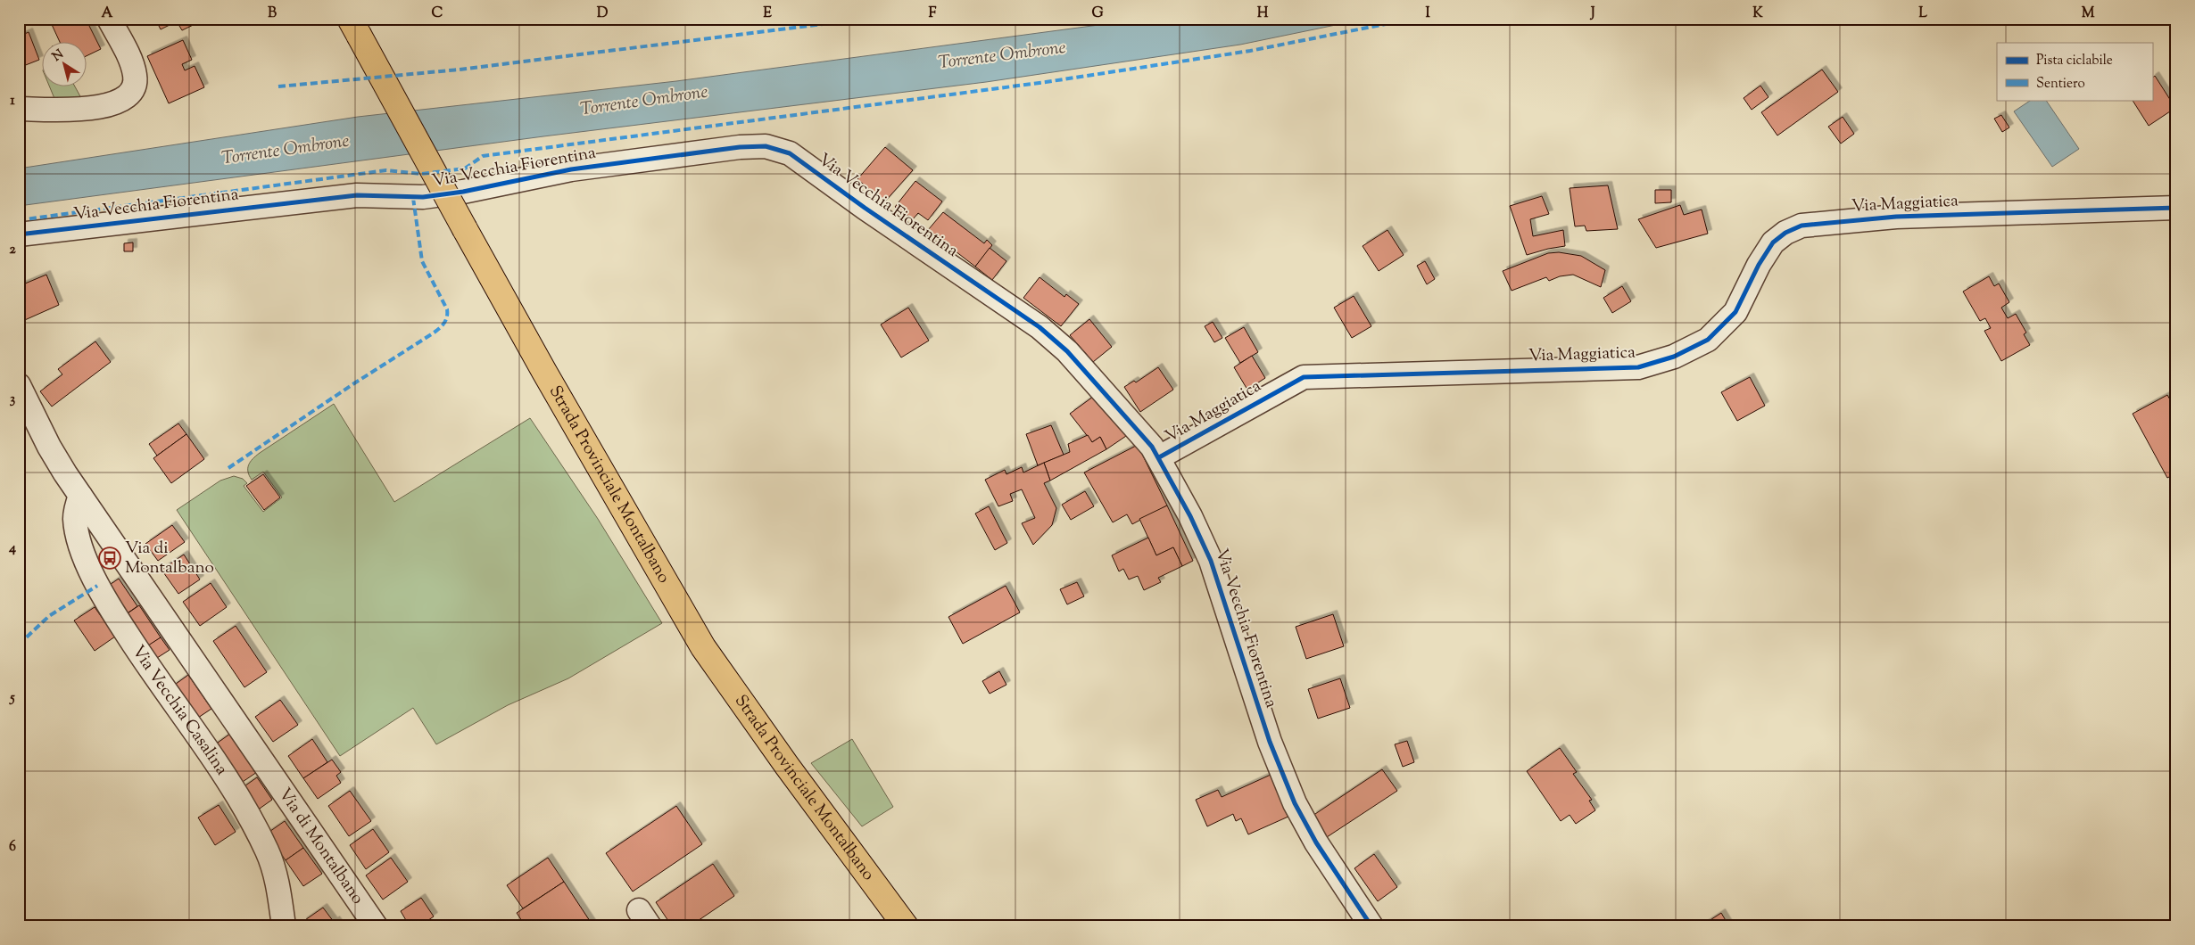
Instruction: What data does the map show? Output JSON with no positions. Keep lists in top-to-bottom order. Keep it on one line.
{"streets":{"main road":["Strada Provinciale Montalbano"],"street":["Via Vecchia Fiorentina","Via Maggiatica","Via Vecchia Casalina","Via di Montalbano"]},"crossings":[["Via Vecchia Fiorentina","Via Maggiatica"],["Via Vecchia Casalina","Via di Montalbano"]],"water":["Torrente Ombrone"],"places":{"bus stop":["Via di Montalbano"]},"legend":["Pista ciclabile","Sentiero"],"north":"top left","grid":{"columns":["A","B","C","D","E","F","G","H","I","J","K","L","M"],"rows":["1","2","3","4","5","6"]}}
